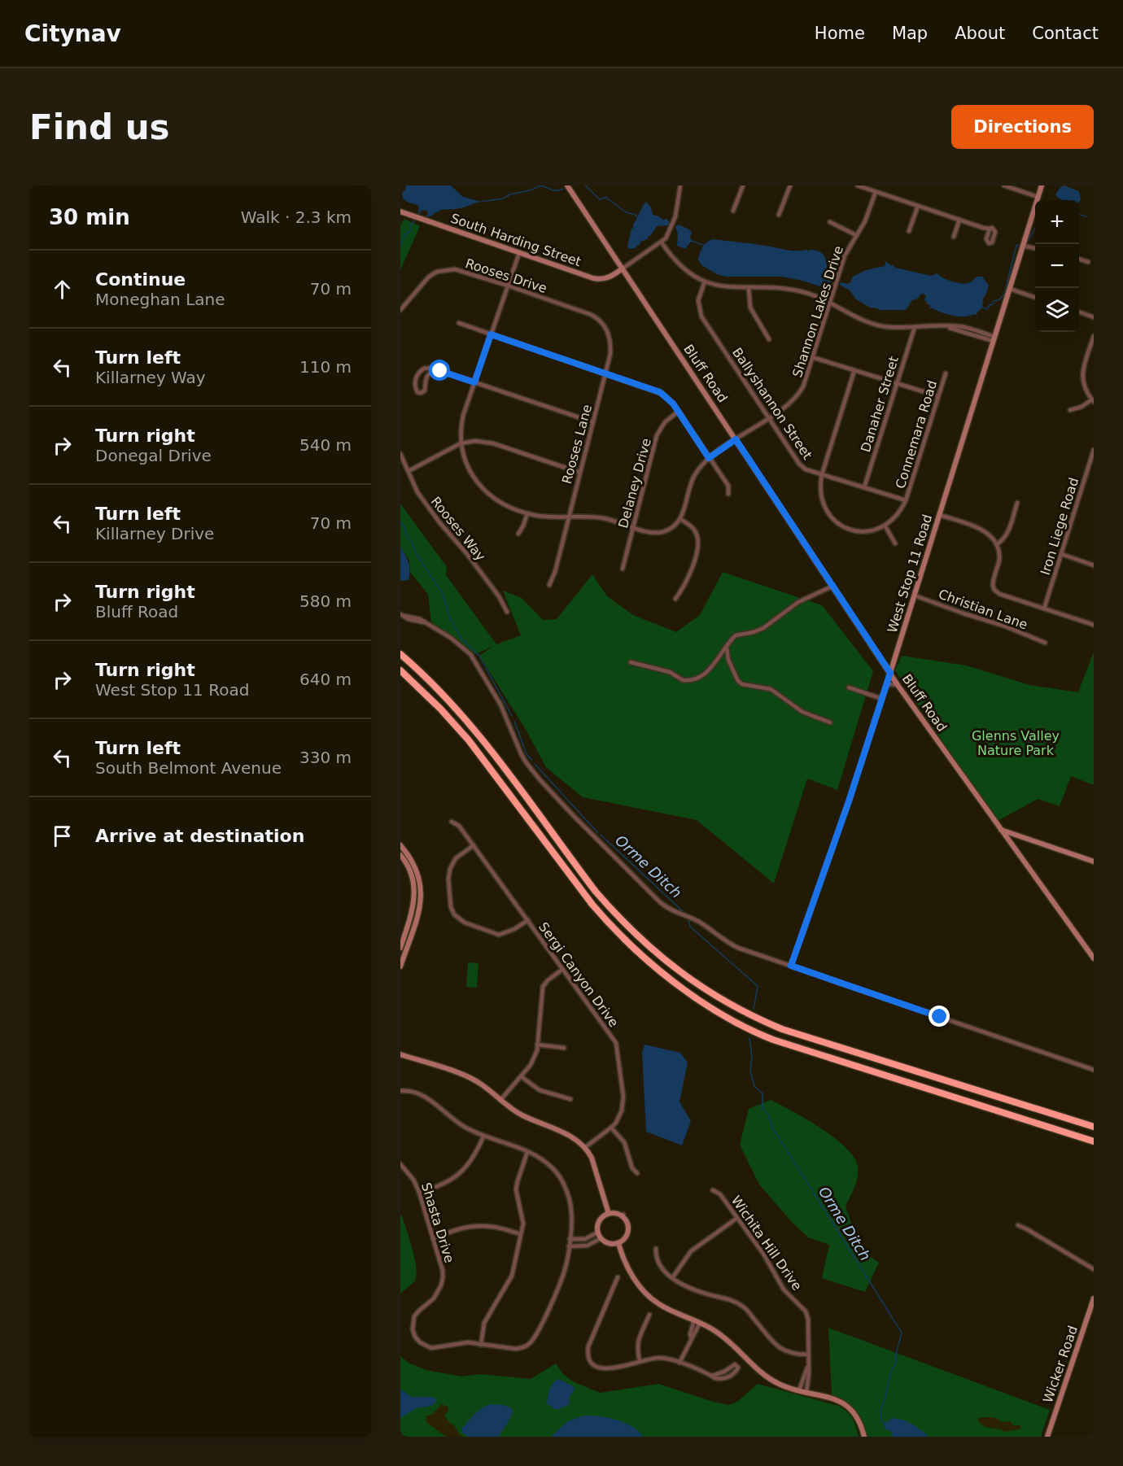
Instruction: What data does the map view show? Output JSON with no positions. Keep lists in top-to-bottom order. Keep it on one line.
{"streets":{"street":["South Harding Street","Rooses Drive","Shannon Lakes Drive","Bluff Road","Ballyshannon Street","Danaher Street","Connemara Road","Rooses Lane","Delaney Drive","Iron Liege Road","Rooses Way","West Stop 11 Road","Christian Lane","Sergi Canyon Drive","Shasta Drive","Wichita Hill Drive","Wicker Road"]},"crossings":[["South Harding Street","Bluff Road"],["Rooses Drive","Rooses Lane"],["Shannon Lakes Drive","Bluff Road"],["Shannon Lakes Drive","Ballyshannon Street"],["Bluff Road","West Stop 11 Road"],["Ballyshannon Street","Danaher Street"],["Ballyshannon Street","Connemara Road"],["West Stop 11 Road","Christian Lane"]],"water":["Orme Ditch"],"parks":["Glenns Valley Nature Park"],"page":{"header":"Citynav","nav":["Home","Map","About","Contact"],"buttons":"Directions","title":"Find us","heading":["30 min","Walk · 2.3 km"],"map_buttons":["+","−"],"list":[["Continue","Moneghan Lane","70 m"],["Turn left","Killarney Way","110 m"],["Turn right","Donegal Drive","540 m"],["Turn left","Killarney Drive","70 m"],["Turn right","Bluff Road","580 m"],["Turn right","West Stop 11 Road","640 m"],["Turn left","South Belmont Avenue","330 m"],"Arrive at destination"]}}
